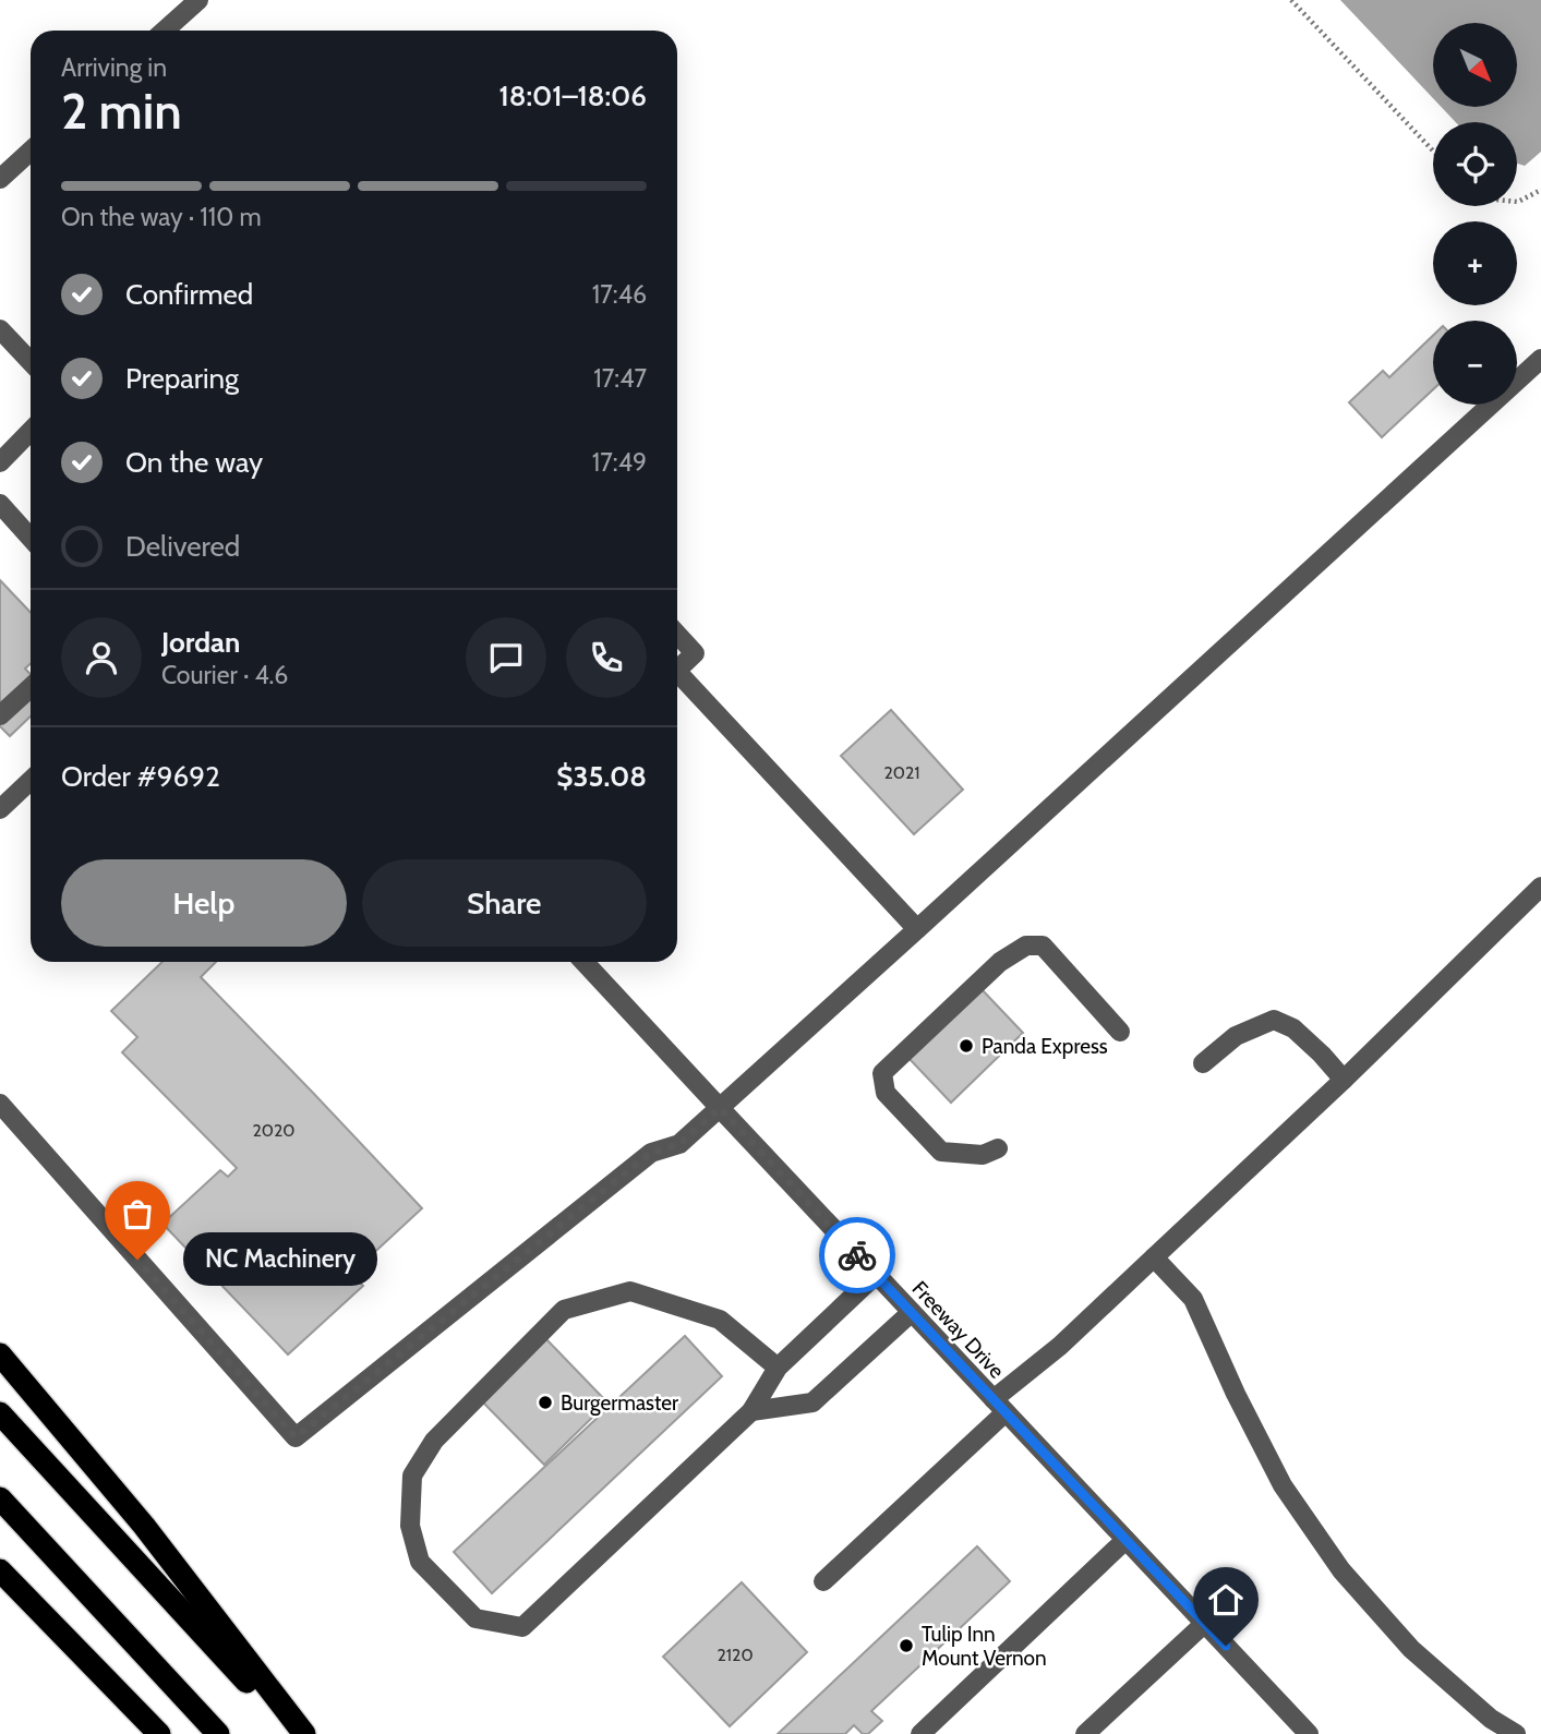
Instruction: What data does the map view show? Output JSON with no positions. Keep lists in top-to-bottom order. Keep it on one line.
{"streets":{"street":["Freeway Drive"]},"places":["Panda Express","NC Machinery","Burgermaster","Tulip Inn Mount Vernon"],"house_numbers":["2021","2020","2120"],"north":"bottom right","page":{"map_buttons":["+","−"],"heading":["2 min","Arriving in","18:01–18:06"],"panel":["Jordan","Courier · 4.6","Order #9692","$35.08"],"bar":"On the way · 110 m","list":[["Confirmed","17:46"],["Preparing","17:47"],["On the way","17:49"],"Delivered"],"buttons":["Help","Share"],"bubble":"NC Machinery"}}
